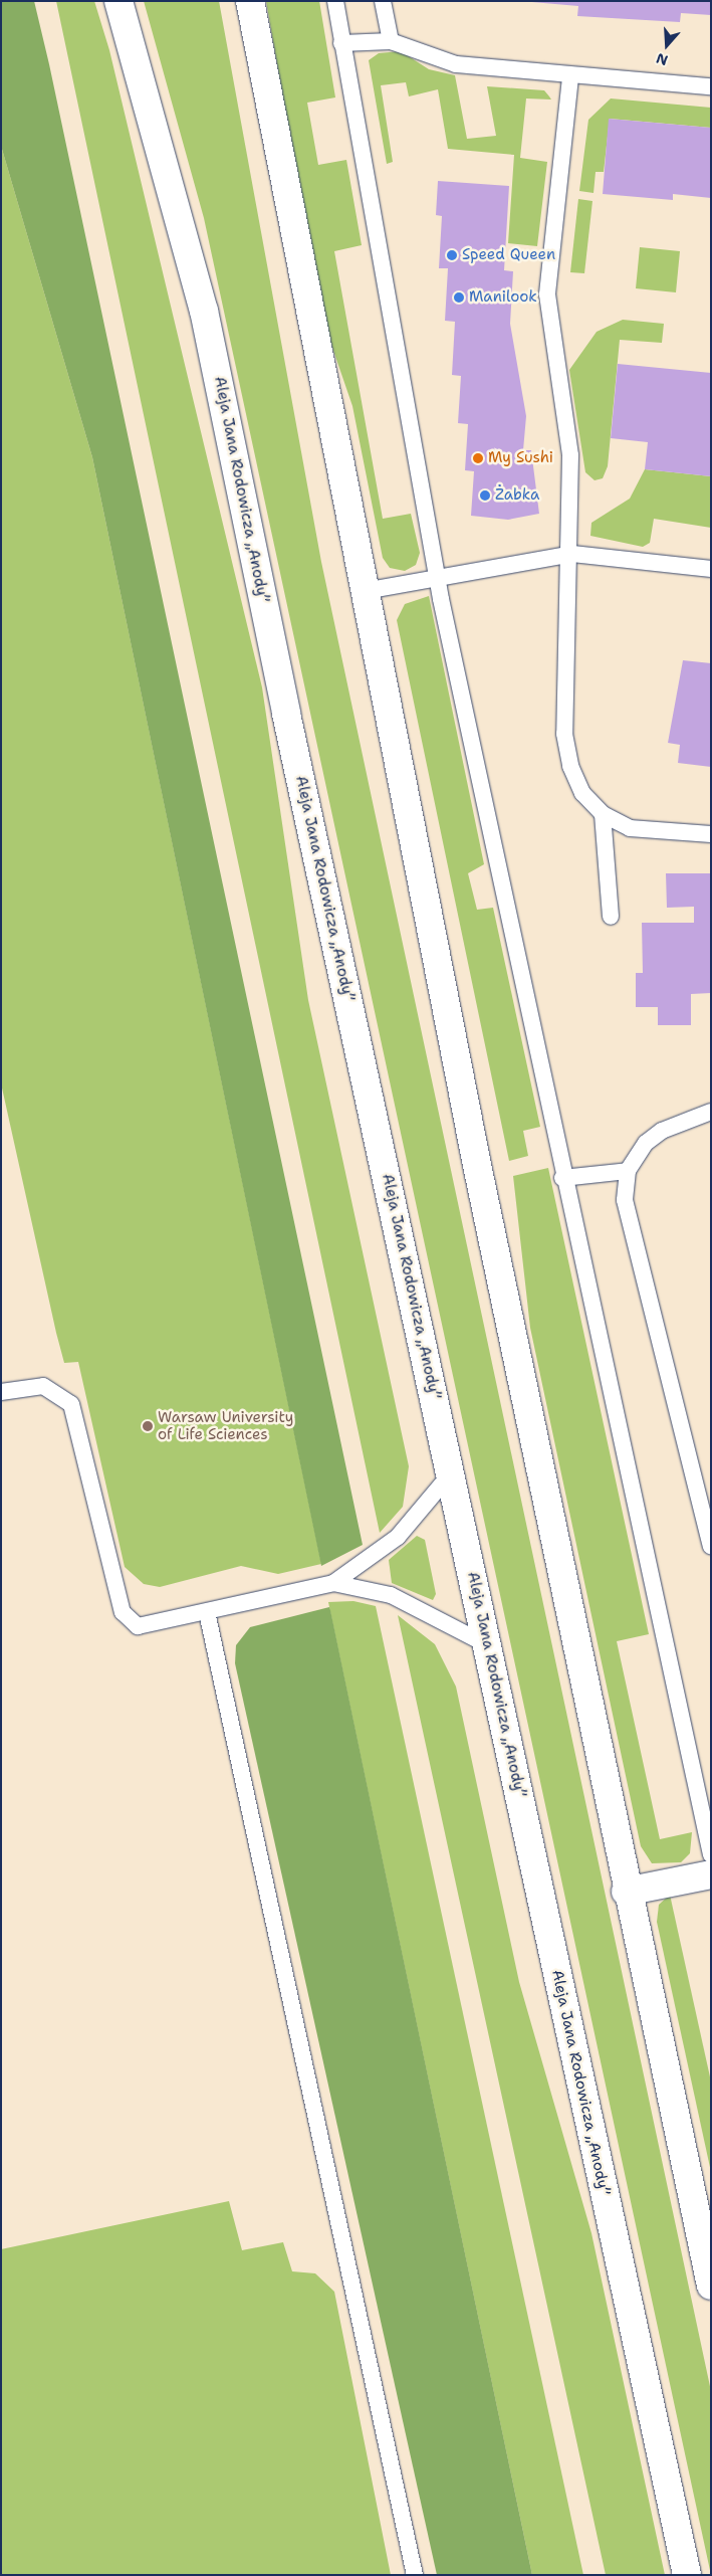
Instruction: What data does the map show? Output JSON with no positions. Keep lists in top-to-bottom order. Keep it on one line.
{"streets":{"main road":["Aleja Jana Rodowicza „Anody”"]},"places":["Speed Queen","Manilook","My Sushi","Żabka","Warsaw University of Life Sciences"],"north":"bottom"}
